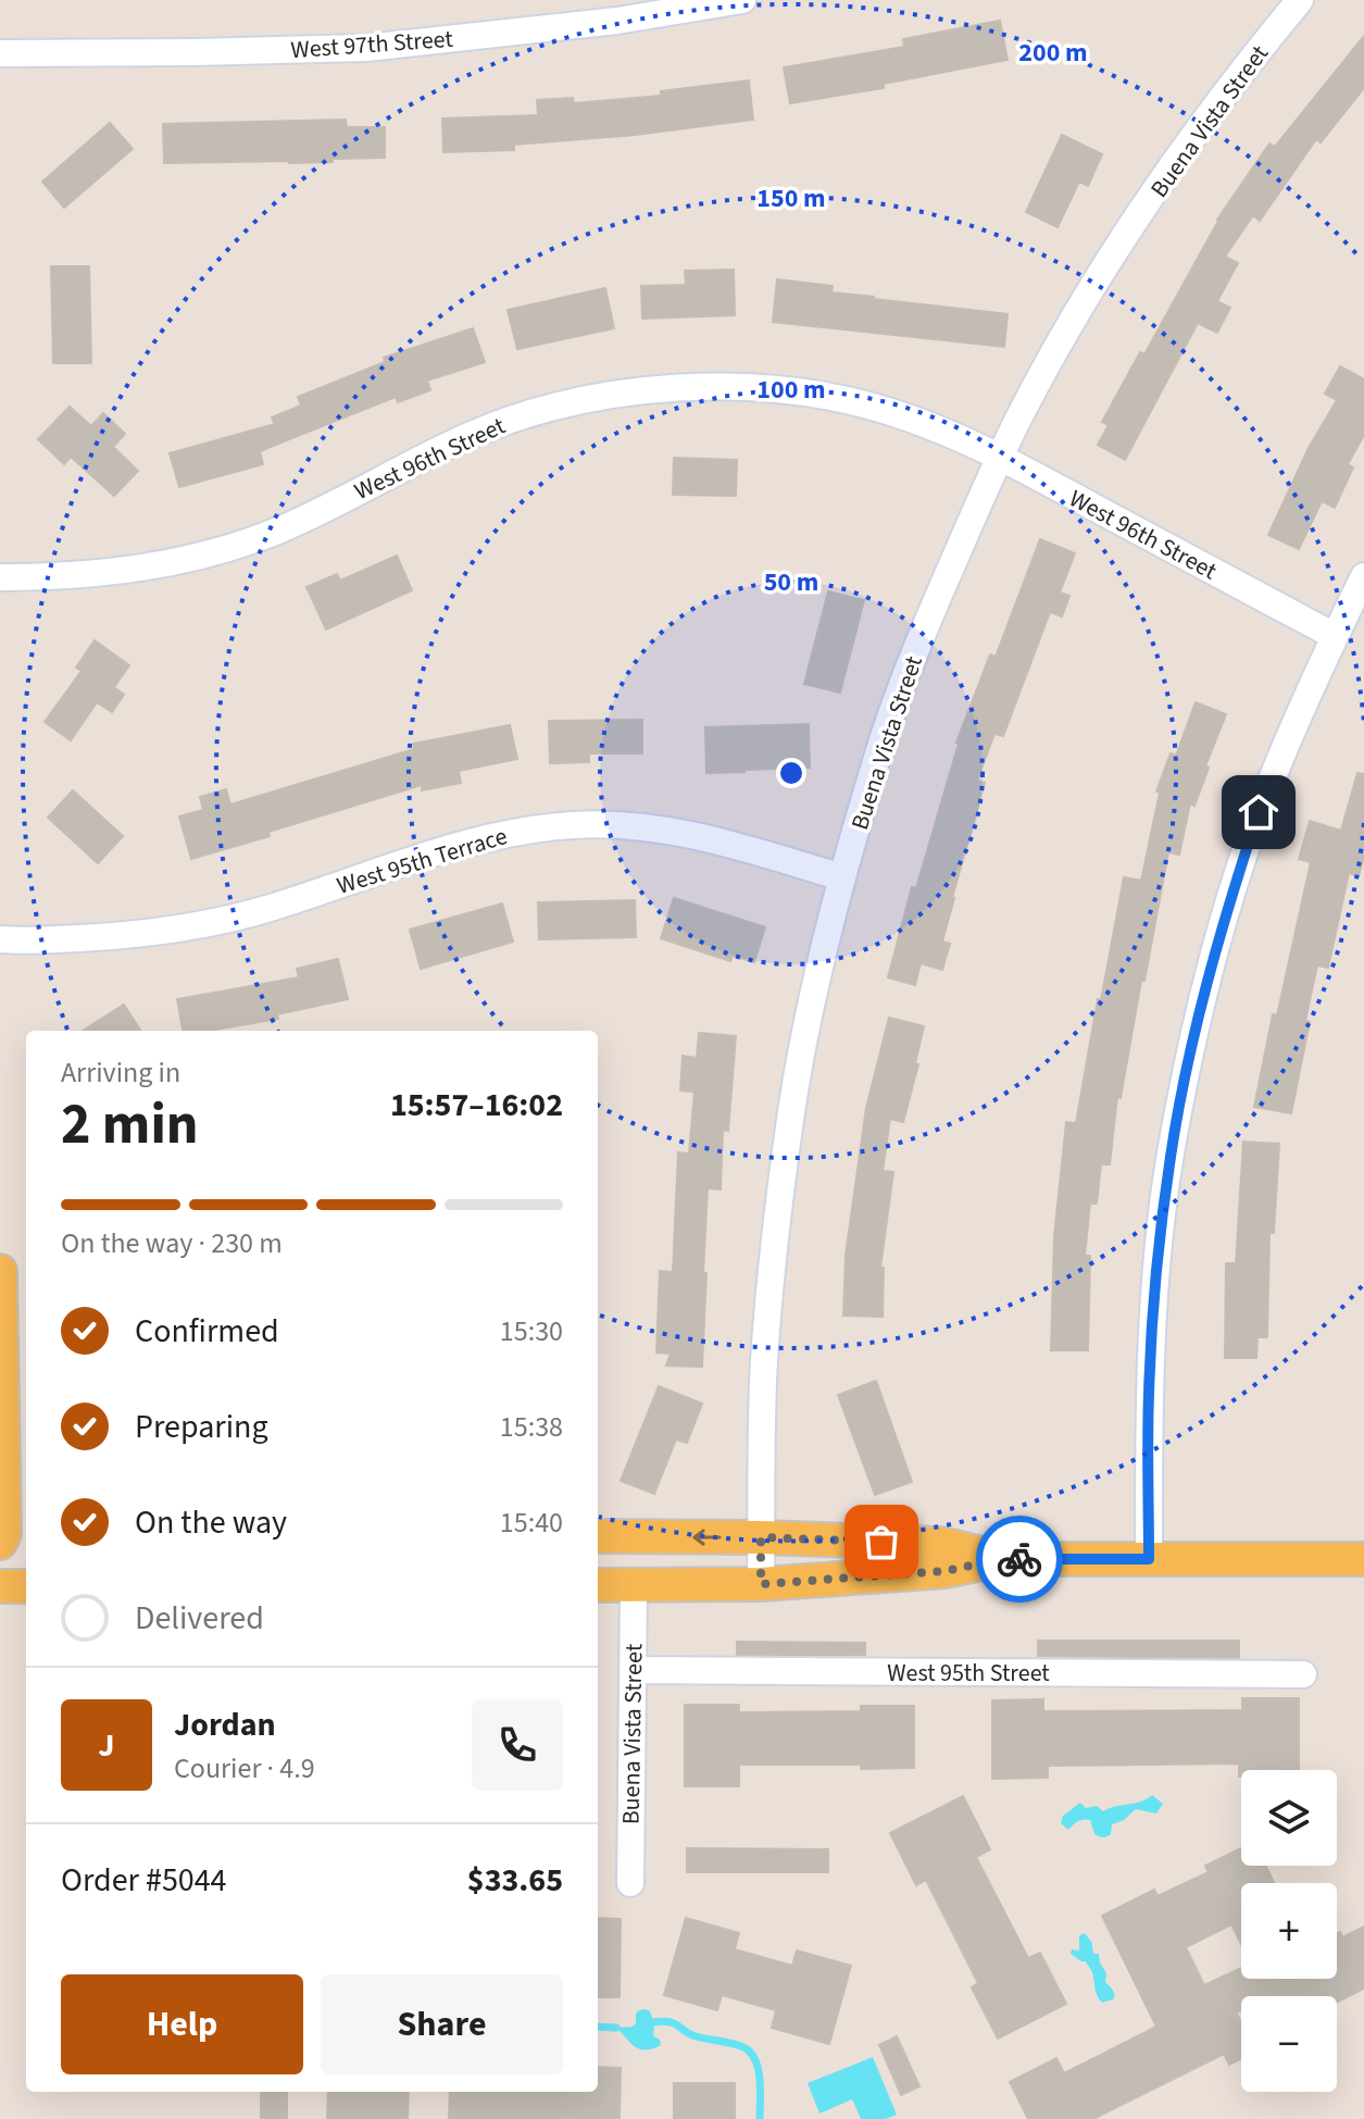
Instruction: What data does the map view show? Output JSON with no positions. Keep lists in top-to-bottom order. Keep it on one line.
{"streets":{"street":["West 97th Street","Buena Vista Street","West 96th Street","West 95th Terrace","West 95th Street"]},"crossings":[["Buena Vista Street","West 96th Street"],["Buena Vista Street","West 95th Terrace"],["Buena Vista Street","West 95th Street"]],"page":{"heading":["2 min","Arriving in","15:57–16:02"],"panel":["Jordan","Courier · 4.9","Order #5044","$33.65"],"bar":"On the way · 230 m","list":[["Confirmed","15:30"],["Preparing","15:38"],["On the way","15:40"],"Delivered"],"round":"J","map_buttons":["+","−"],"buttons":["Help","Share"]},"rings":["200 m","150 m","100 m","50 m"]}
